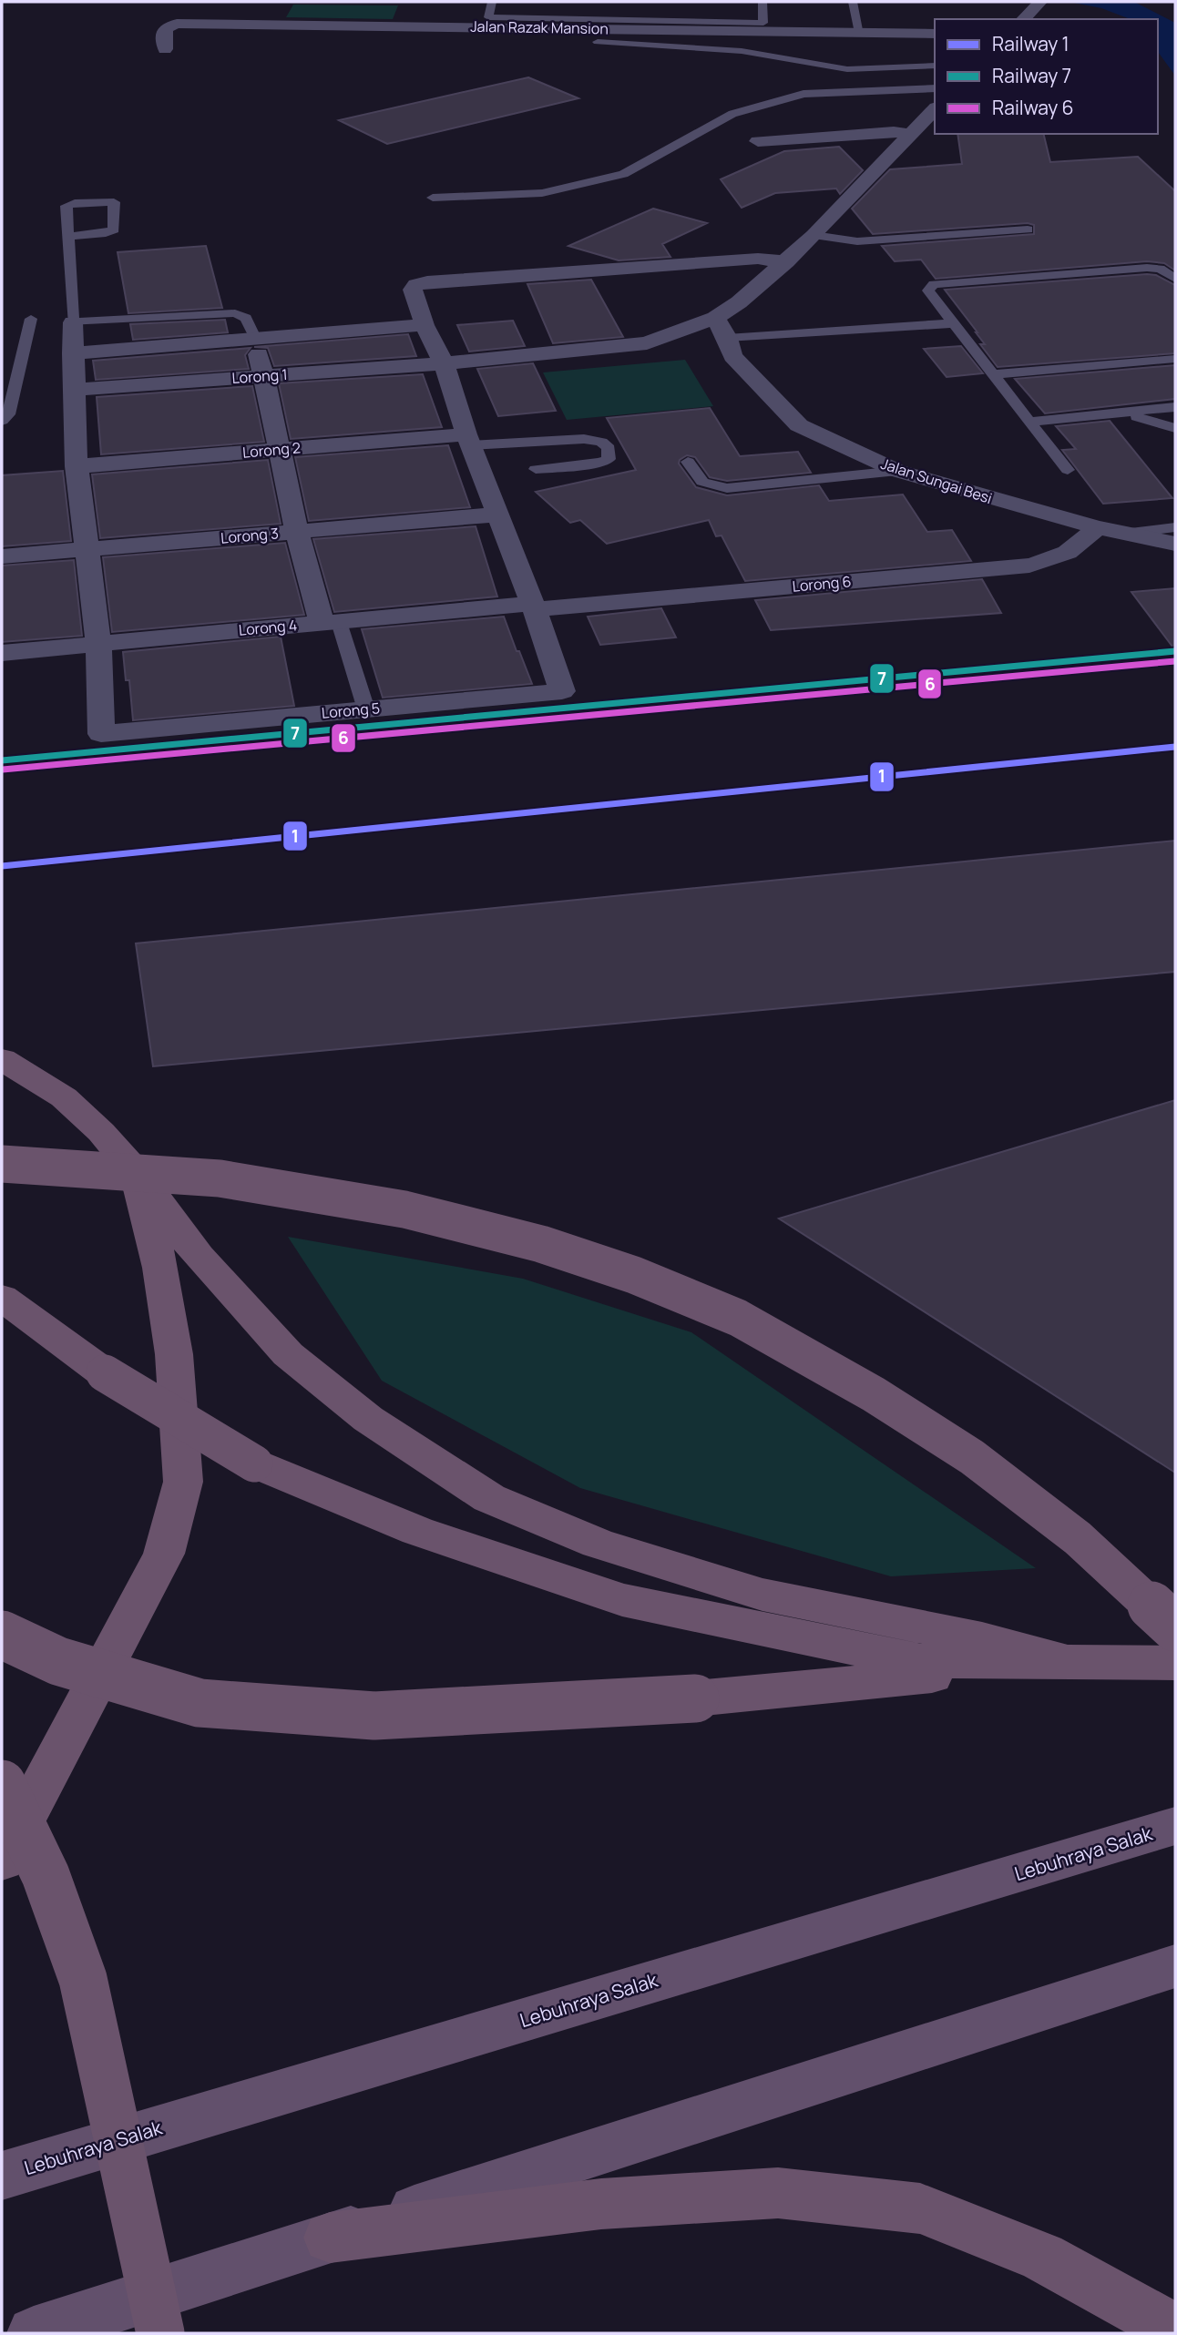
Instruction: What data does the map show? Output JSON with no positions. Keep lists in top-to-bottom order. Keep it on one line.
{"streets":{"highway":["Lebuhraya Salak"],"street":["Jalan Razak Mansion","Lorong 1","Lorong 2","Jalan Sungai Besi","Lorong 3","Lorong 6","Lorong 4","Lorong 5"]},"crossings":[["Jalan Sungai Besi","Lorong 6"],["Lorong 6","Lorong 4"],["Lorong 6","Lorong 5"],["Lorong 4","Lorong 5"]],"lines":["rail line 7","rail line 6","rail line 1"],"legend":["Railway 1","Railway 7","Railway 6"]}
